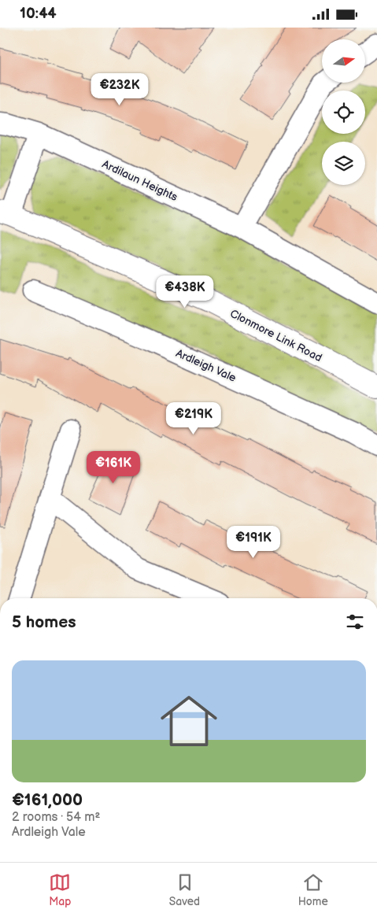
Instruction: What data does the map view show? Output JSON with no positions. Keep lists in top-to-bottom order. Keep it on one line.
{"streets":{"main road":["Clonmore Link Road"],"street":["Ardilaun Heights","Ardleigh Vale"]},"north":"right","page":{"status":"10:44","price":["€232K","€438K","€219K","€161K","€191K"],"heading":"5 homes","list":[{"name":"€161,000","note":"2 rooms · 54 m² · Ardleigh Vale"}],"tabs":["Map","Saved","Home"]}}
